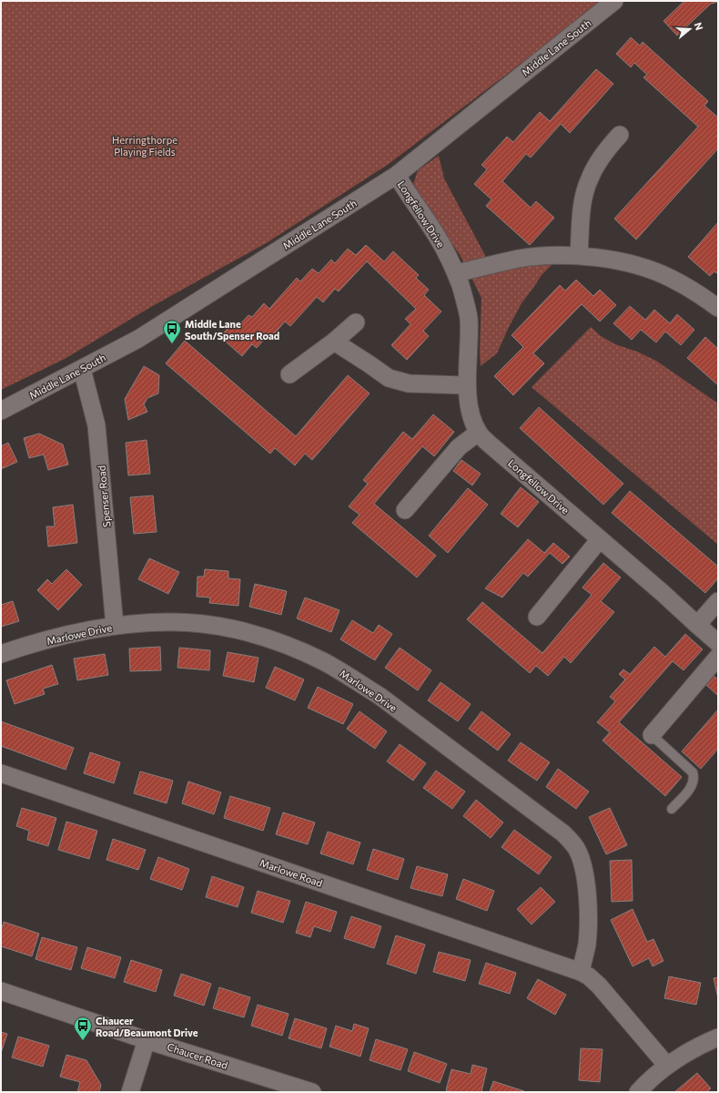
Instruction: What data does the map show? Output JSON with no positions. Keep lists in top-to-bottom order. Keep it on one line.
{"streets":{"street":["Middle Lane South","Longfellow Drive","Spenser Road","Marlowe Drive","Marlowe Road","Chaucer Road"]},"crossings":[["Middle Lane South","Longfellow Drive"],["Middle Lane South","Spenser Road"],["Spenser Road","Marlowe Drive"],["Marlowe Drive","Marlowe Road"]],"parks":["Herringthorpe Playing Fields"],"places":{"bus stop":["Middle Lane South/Spenser Road","Chaucer Road/Beaumont Drive"]},"north":"right"}
